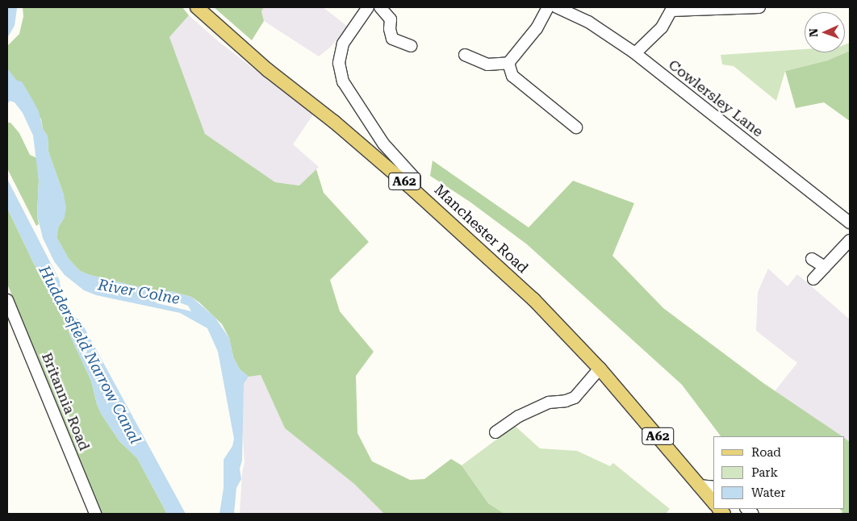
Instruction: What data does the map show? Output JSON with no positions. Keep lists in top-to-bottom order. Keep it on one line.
{"streets":{"main road":["A62","Manchester Road"],"street":["Cowlersley Lane","Britannia Road"]},"water":["River Colne","Huddersfield Narrow Canal"],"legend":["Road","Park","Water"],"north":"left"}
